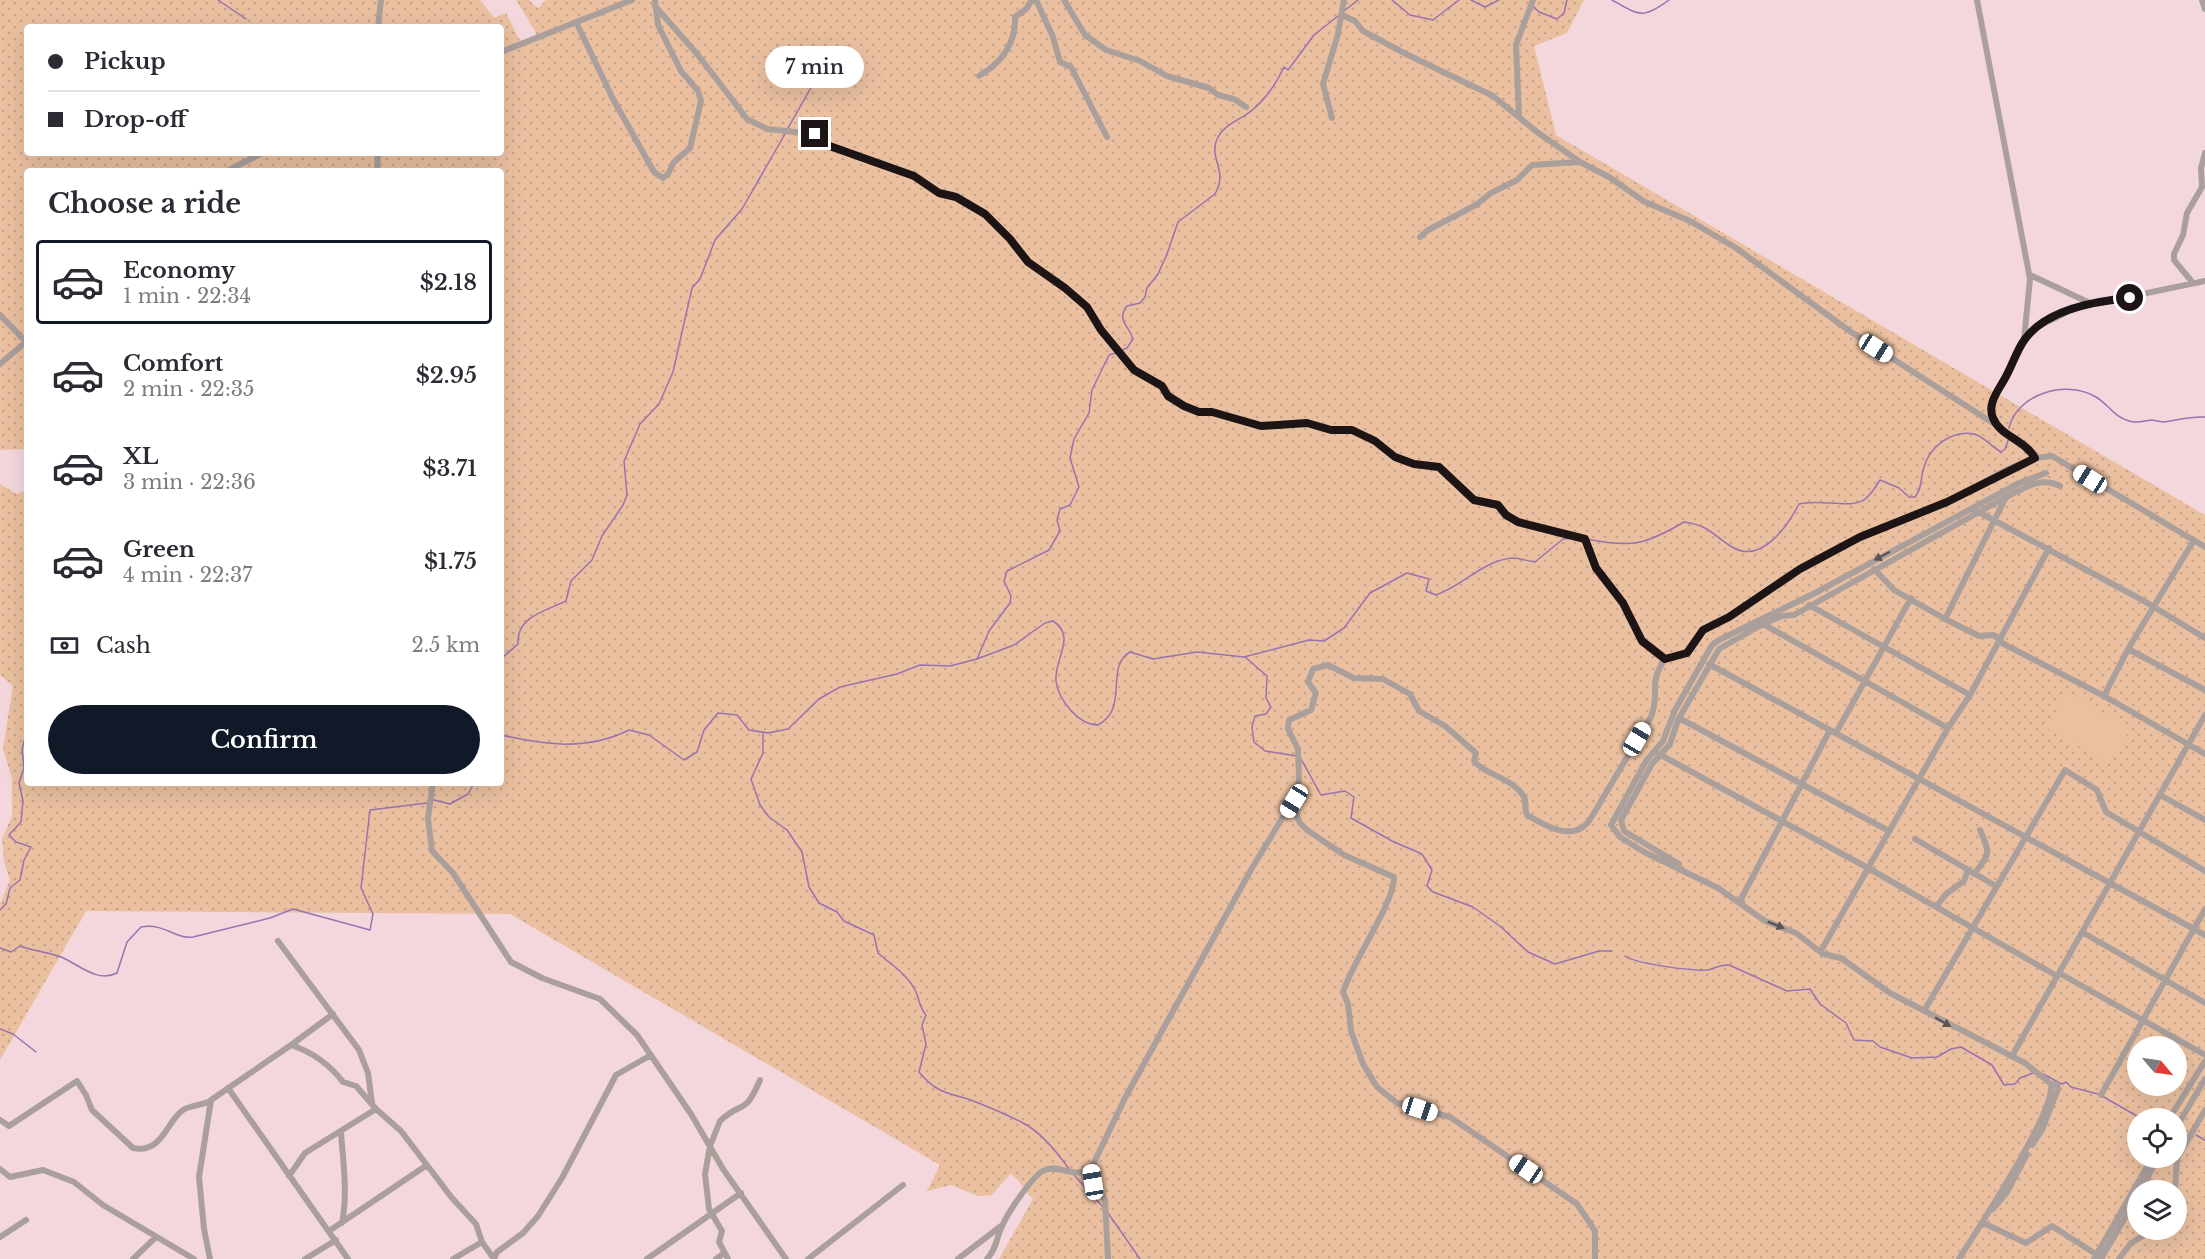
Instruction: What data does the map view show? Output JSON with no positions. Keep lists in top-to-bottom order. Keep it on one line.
{"north":"bottom right","page":{"banner":["Pickup","Drop-off"],"bubble":"7 min","heading":"Choose a ride","list":[{"name":"Economy","note":"1 min · 22:34","value":"$2.18"},{"name":"Comfort","note":"2 min · 22:35","value":"$2.95"},{"name":"XL","note":"3 min · 22:36","value":"$3.71"},{"name":"Green","note":"4 min · 22:37","value":"$1.75"}],"pay":["Cash","2.5 km"],"buttons":"Confirm"}}
